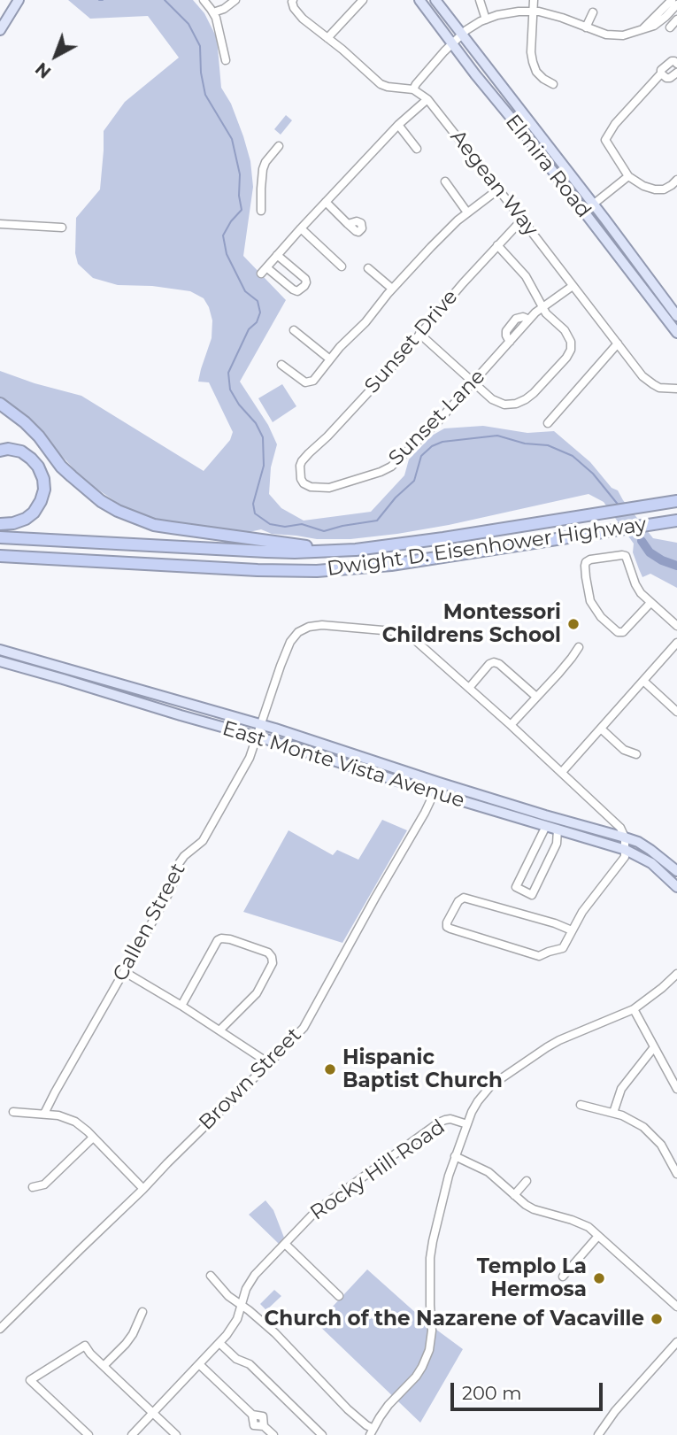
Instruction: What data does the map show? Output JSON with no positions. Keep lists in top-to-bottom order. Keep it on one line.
{"streets":{"highway":["Dwight D. Eisenhower Highway"],"main road":["Elmira Road","East Monte Vista Avenue"],"street":["Aegean Way","Sunset Drive","Sunset Lane","Callen Street","Brown Street","Rocky Hill Road"]},"crossings":[["Aegean Way","Sunset Drive"],["Aegean Way","Sunset Lane"],["Sunset Drive","Sunset Lane"],["East Monte Vista Avenue","Callen Street"],["East Monte Vista Avenue","Brown Street"]],"places":["Montessori Childrens School","Hispanic Baptist Church","Templo La Hermosa","Church of the Nazarene of Vacaville"],"scale_bar":"200 m","north":"bottom left"}
